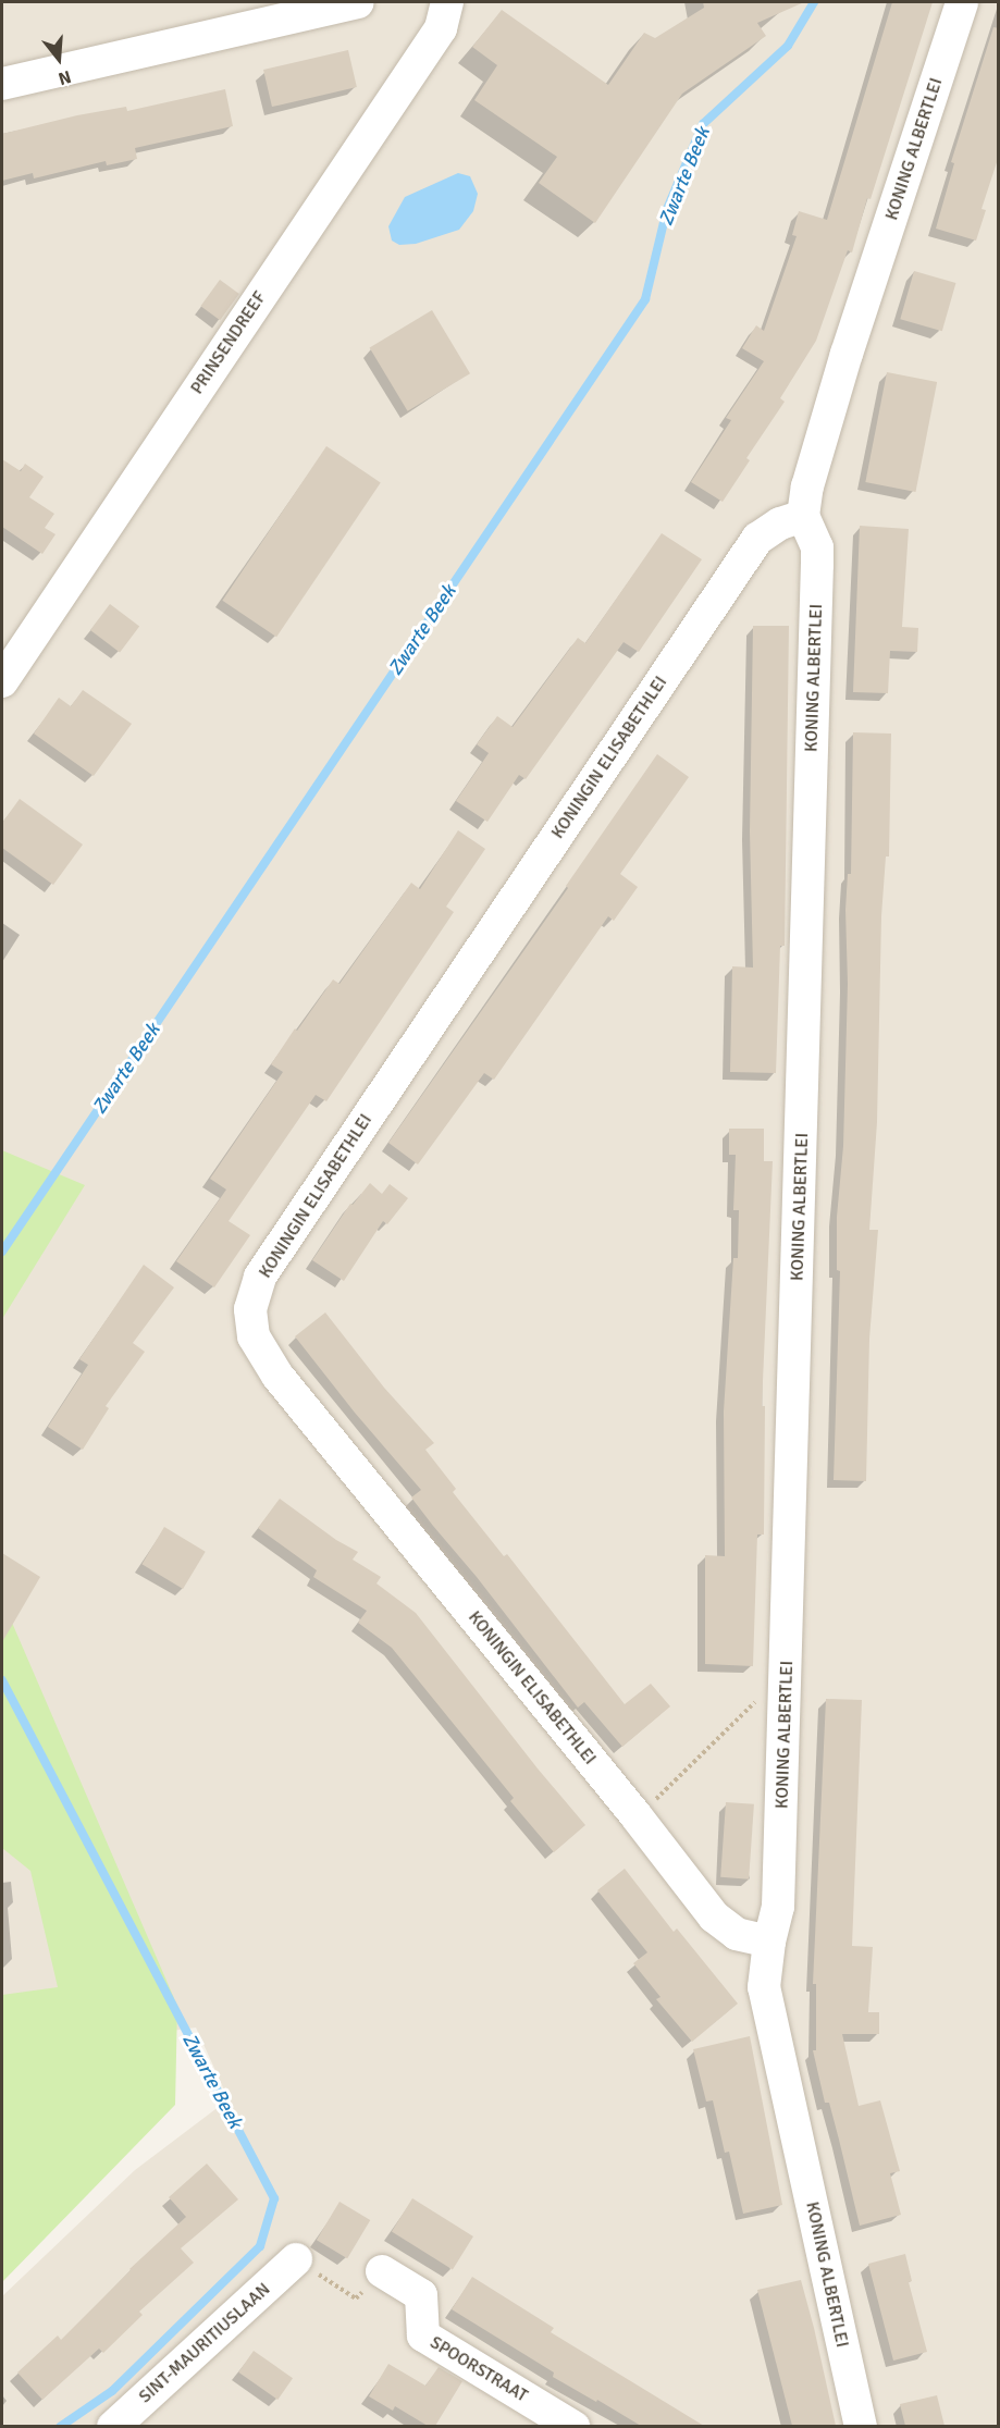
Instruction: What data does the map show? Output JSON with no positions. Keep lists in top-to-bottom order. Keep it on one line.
{"streets":{"street":["KONING ALBERTLEI","PRINSENDREEF","KONINGIN ELISABETHLEI","SINT-MAURITIUSLAAN","SPOORSTRAAT"]},"crossings":[["KONING ALBERTLEI","KONINGIN ELISABETHLEI"]],"water":["Zwarte Beek"],"north":"bottom"}
